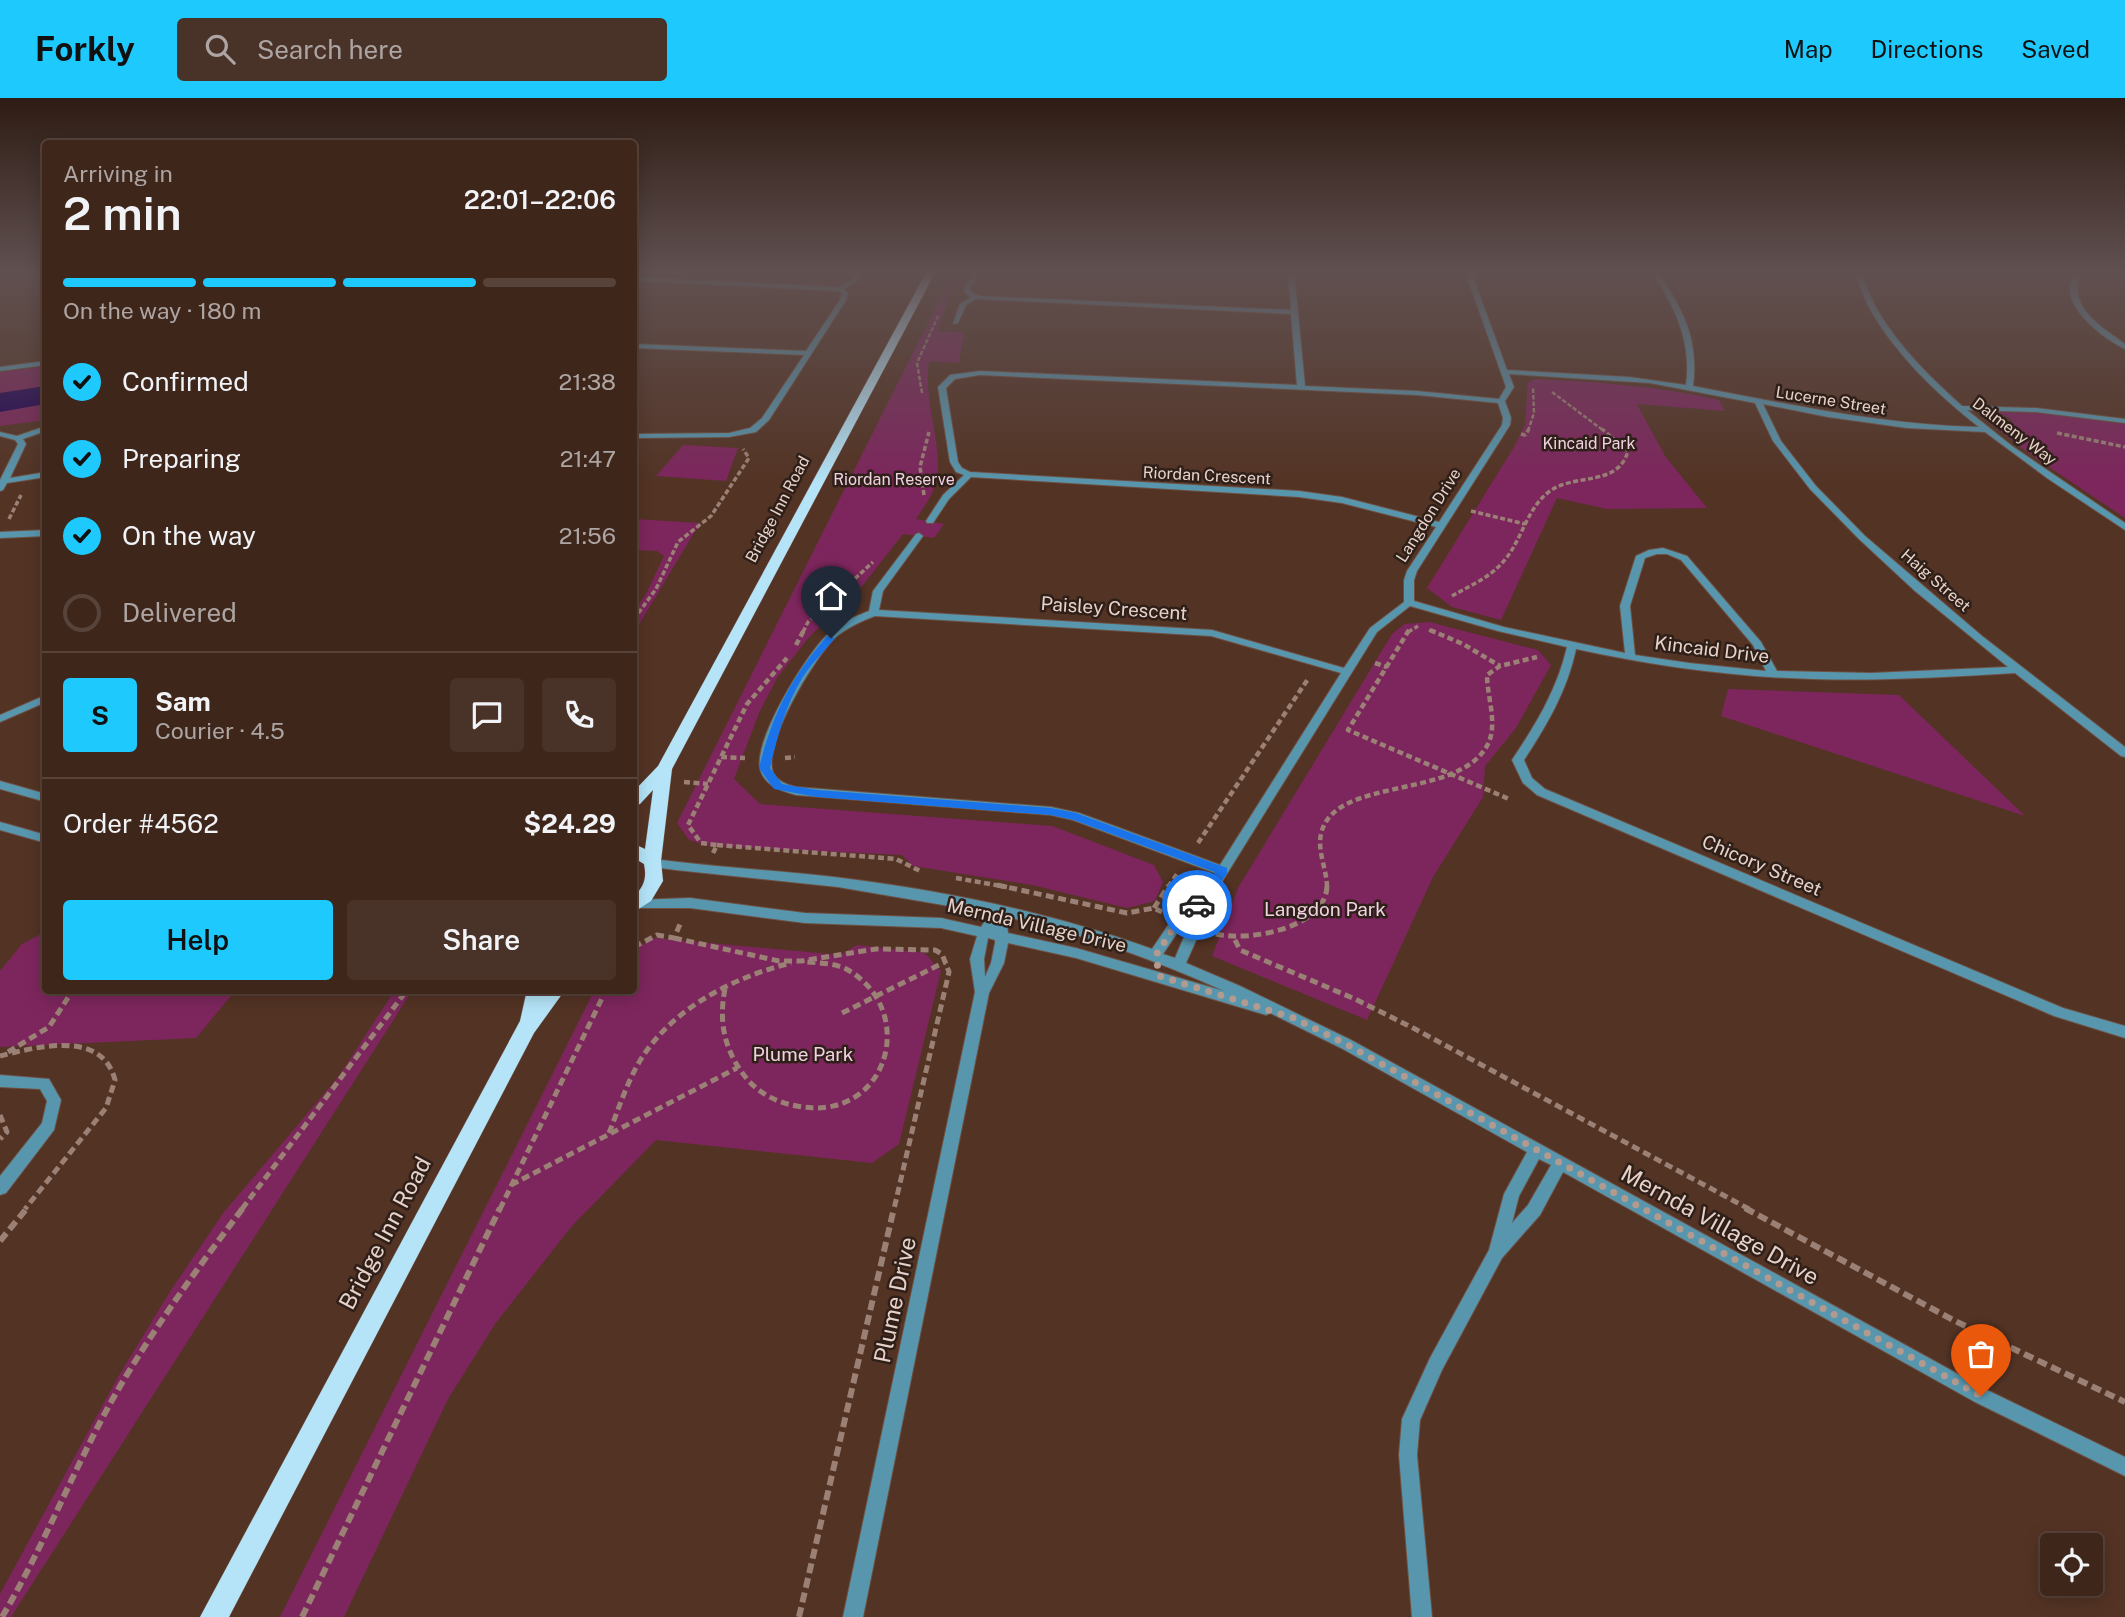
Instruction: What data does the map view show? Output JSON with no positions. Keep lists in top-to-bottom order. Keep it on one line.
{"streets":{"main road":["Bridge Inn Road"],"street":["Lucerne Street","Dalmeny Way","Riordan Crescent","Langdon Drive","Haig Street","Paisley Crescent","Kincaid Drive","Chicory Street","Mernda Village Drive","Plume Drive"]},"crossings":[["Lucerne Street","Dalmeny Way"],["Lucerne Street","Langdon Drive"],["Lucerne Street","Haig Street"],["Riordan Crescent","Langdon Drive"],["Bridge Inn Road","Mernda Village Drive"],["Langdon Drive","Kincaid Drive"],["Haig Street","Kincaid Drive"],["Kincaid Drive","Chicory Street"],["Mernda Village Drive","Plume Drive"]],"parks":["Kincaid Park","Riordan Reserve","Langdon Park","Plume Park"],"page":{"header":"Forkly","search":"Search here","nav":["Map","Directions","Saved"],"heading":["2 min","Arriving in","22:01–22:06"],"panel":["Sam","Courier · 4.5","Order #4562","$24.29"],"bar":"On the way · 180 m","list":[["Confirmed","21:38"],["Preparing","21:47"],["On the way","21:56"],"Delivered"],"round":"S","buttons":["Help","Share"]}}
